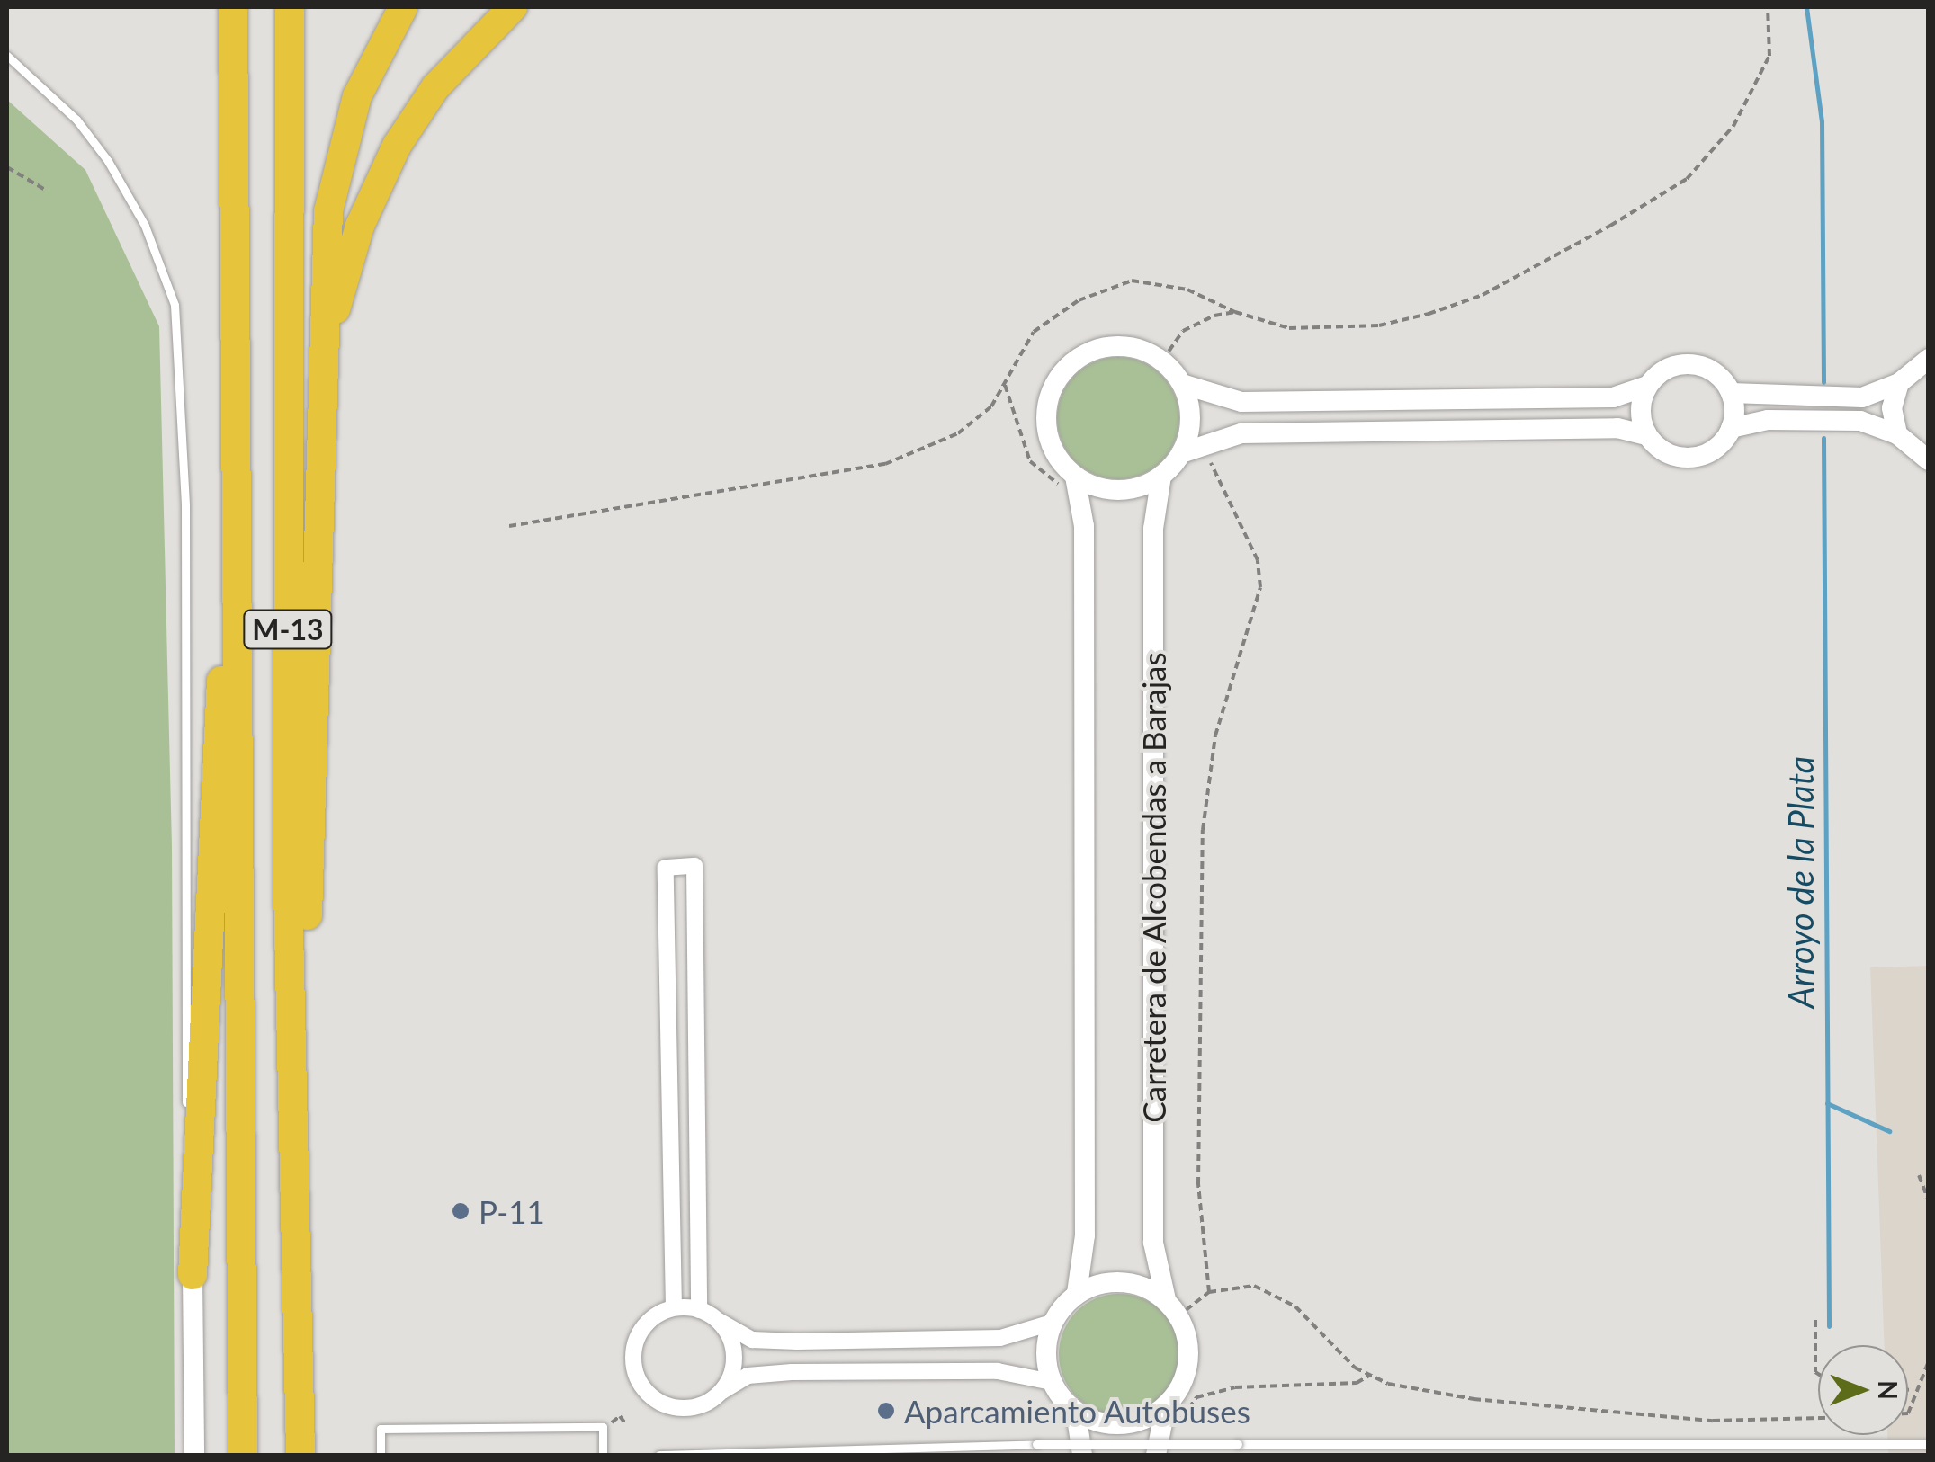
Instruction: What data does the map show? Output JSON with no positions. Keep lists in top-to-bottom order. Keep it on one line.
{"streets":{"highway":["M-13"],"street":["Carretera de Alcobendas a Barajas"]},"water":["Arroyo de la Plata"],"places":["P-11","Aparcamiento Autobuses"],"north":"right"}
